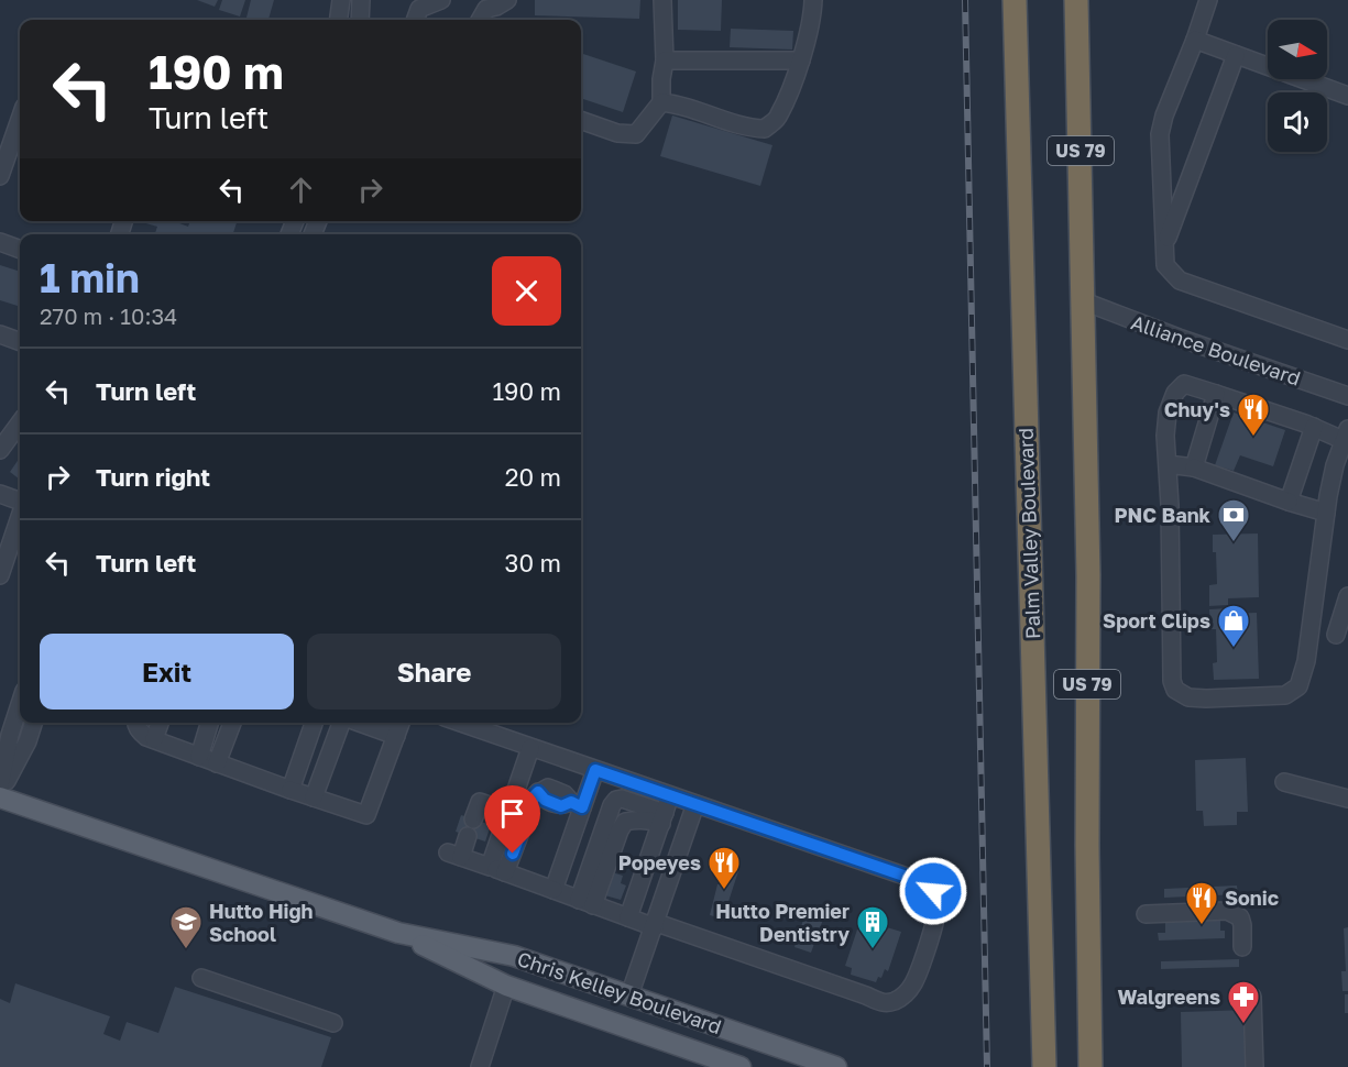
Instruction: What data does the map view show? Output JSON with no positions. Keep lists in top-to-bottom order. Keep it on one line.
{"streets":{"highway":["US 79","Palm Valley Boulevard"],"main road":["Chris Kelley Boulevard"],"street":["Alliance Boulevard"]},"crossings":[["US 79","Alliance Boulevard"]],"places":{"restaurant":["Chuy's","Popeyes","Sonic"],"bank":["PNC Bank"],"shop":["Sport Clips"],"school or university":["Hutto High School"],"building":["Hutto Premier Dentistry"],"pharmacy":["Walgreens"]},"north":"right","page":{"turn":["190 m","Turn left"],"heading":["1 min","270 m · 10:34"],"list":[{"name":"Turn left","value":"190 m"},{"name":"Turn right","value":"20 m"},{"name":"Turn left","value":"30 m"}],"buttons":["Exit","Share"]}}
